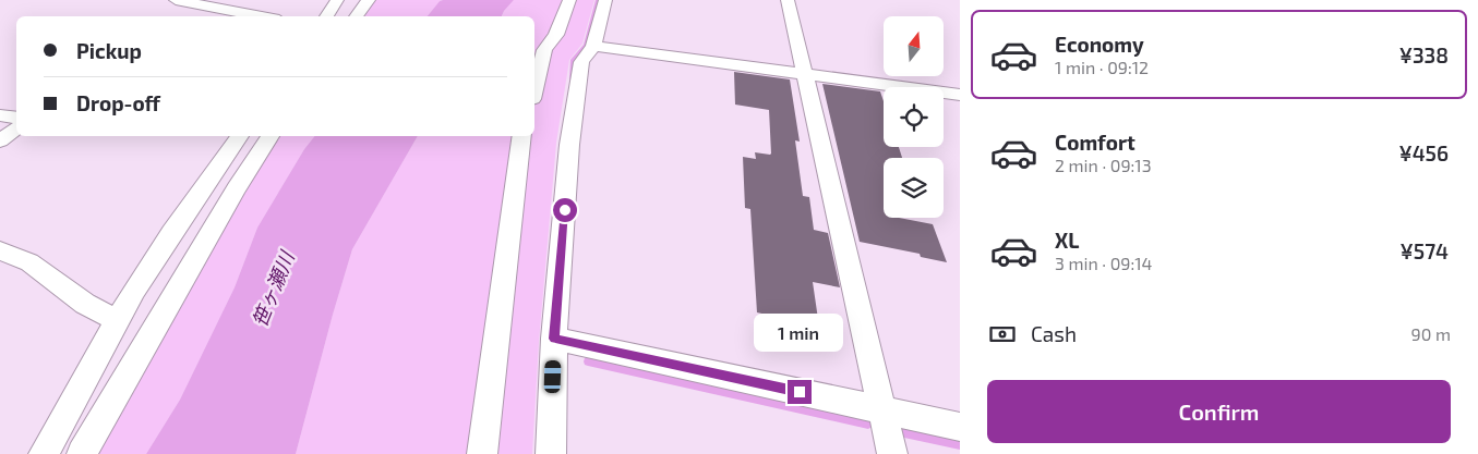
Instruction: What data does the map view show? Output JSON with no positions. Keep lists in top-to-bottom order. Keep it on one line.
{"water":["笹ヶ瀬川"],"north":"top","page":{"list":[{"name":"Economy","note":"1 min · 09:12","value":"¥338"},{"name":"Comfort","note":"2 min · 09:13","value":"¥456"},{"name":"XL","note":"3 min · 09:14","value":"¥574"}],"banner":["Pickup","Drop-off"],"pay":["Cash","90 m"],"bubble":"1 min","buttons":"Confirm"}}
